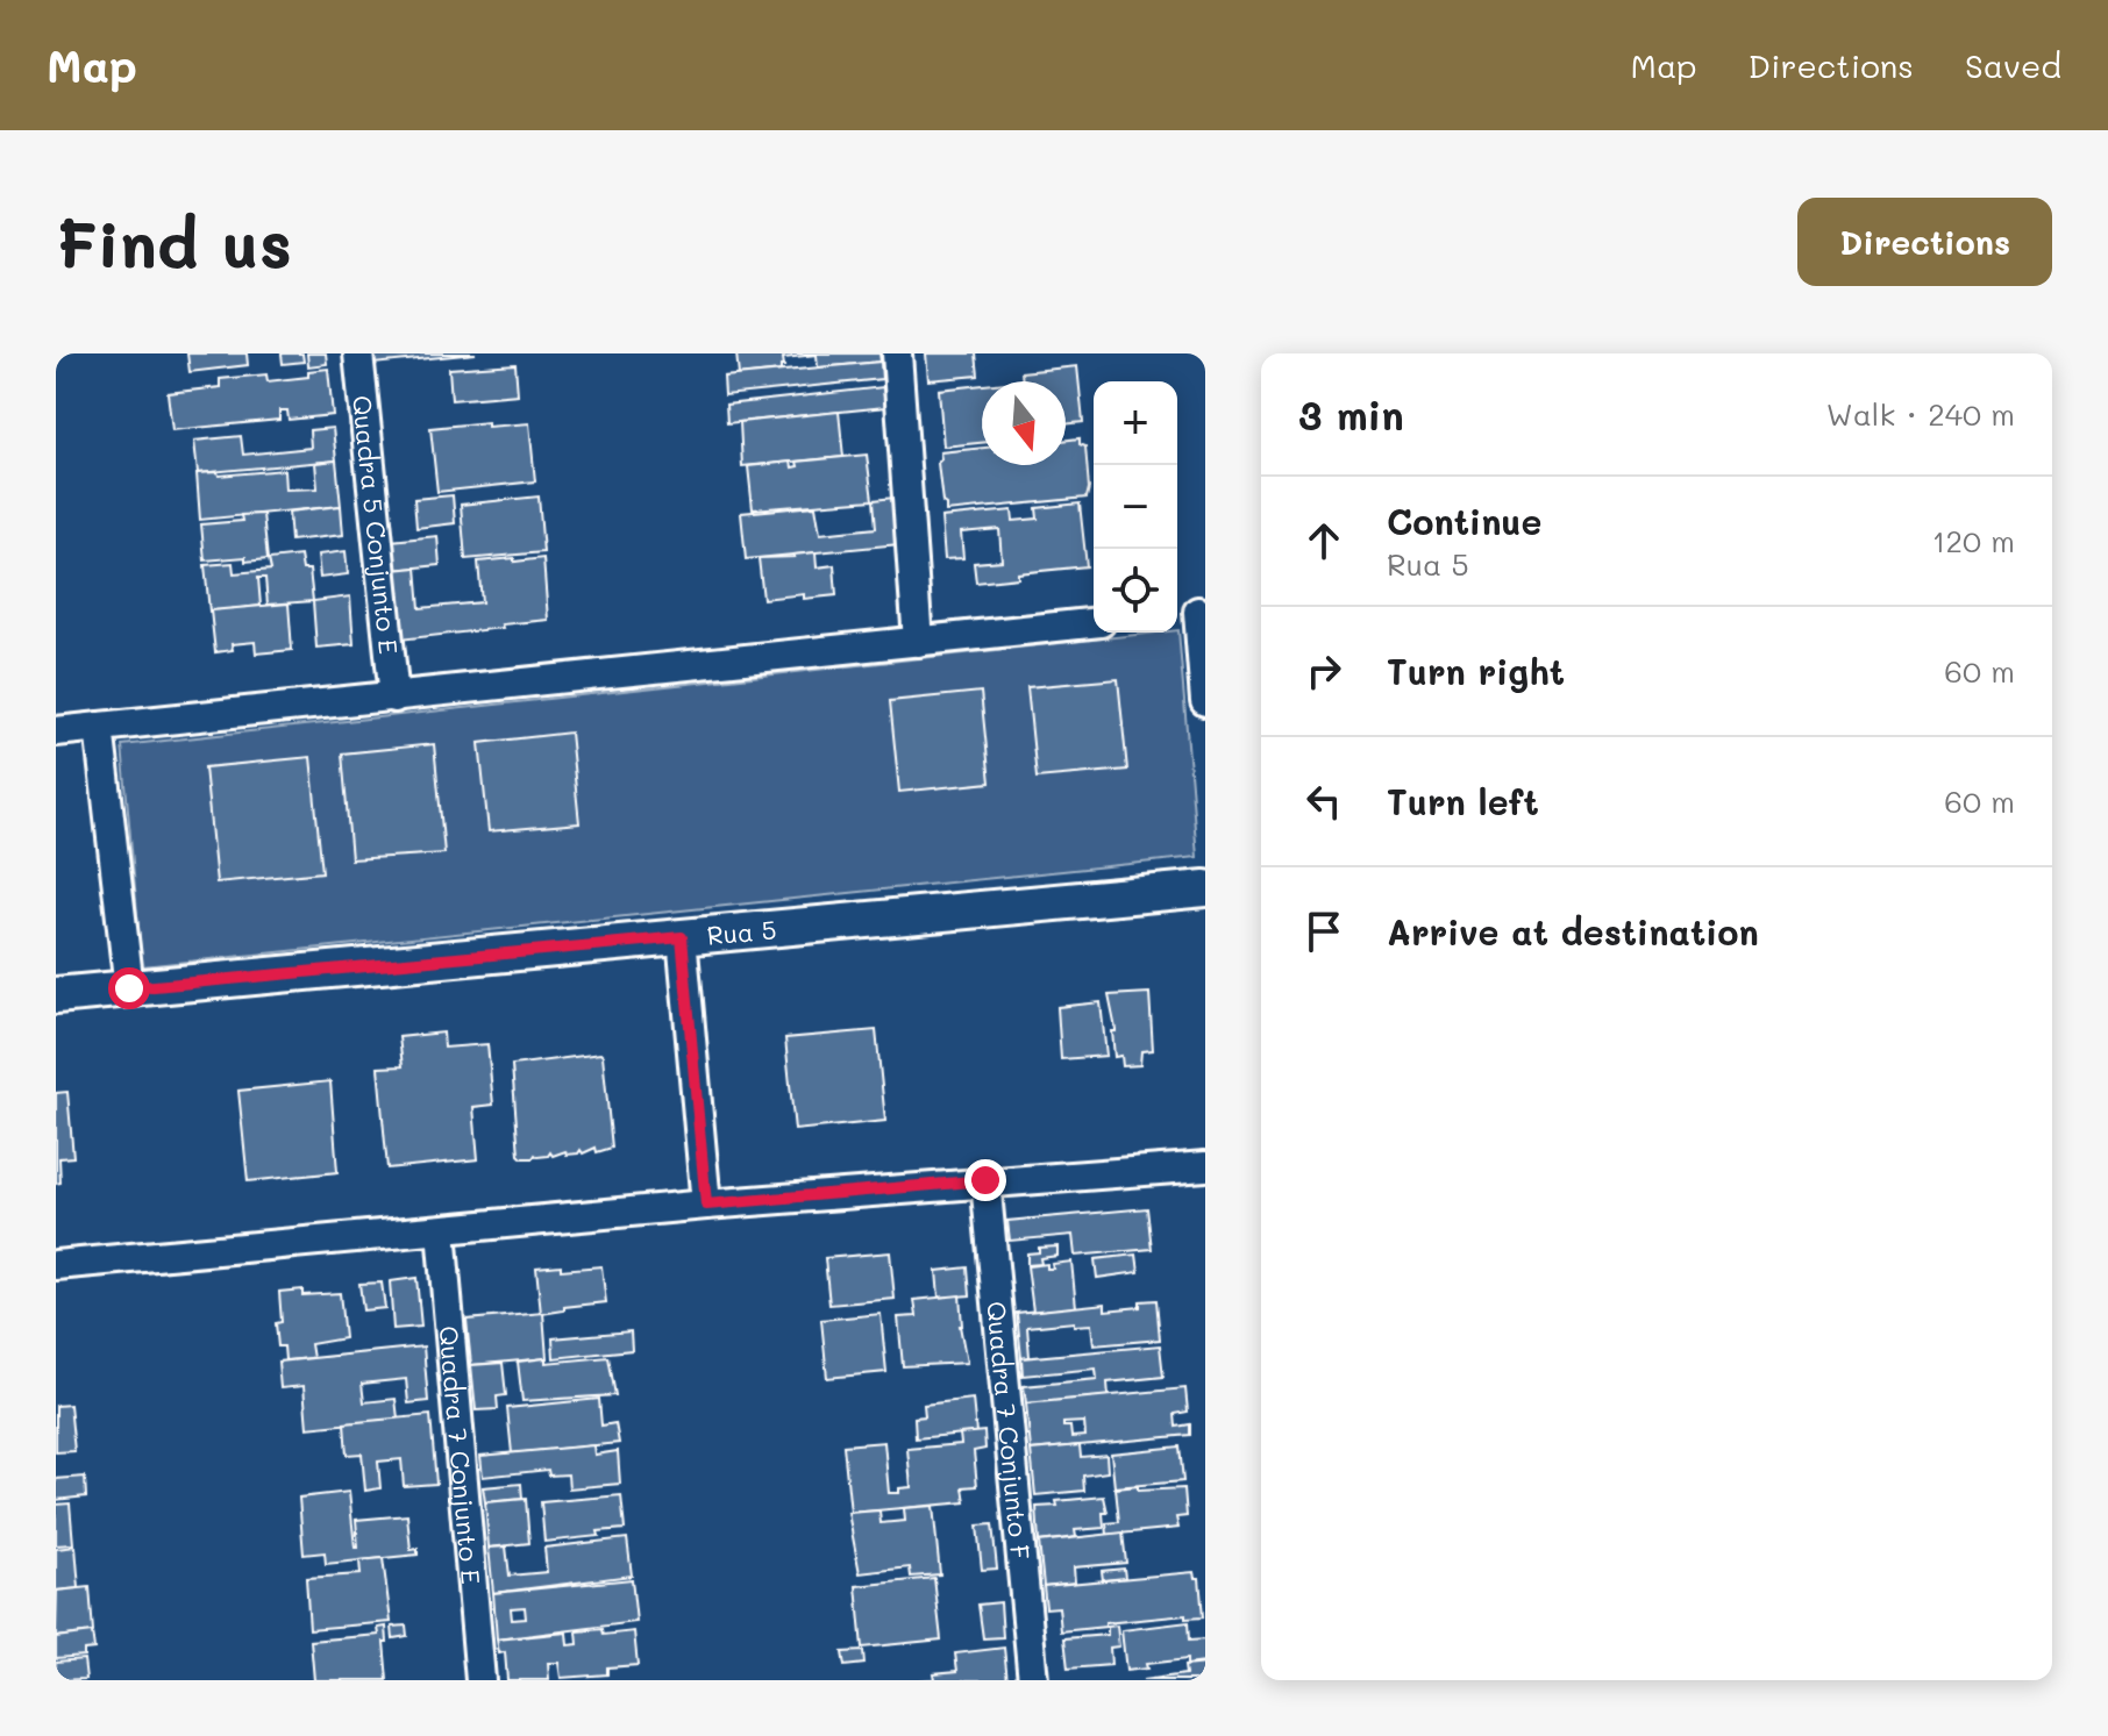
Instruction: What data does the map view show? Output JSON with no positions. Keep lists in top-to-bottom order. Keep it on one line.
{"streets":{"street":["Quadra 5 Conjunto E","Rua 5","Quadra 7 Conjunto F","Quadra 7 Conjunto E"]},"north":"bottom","page":{"header":"Map","nav":["Map","Directions","Saved"],"buttons":"Directions","title":"Find us","heading":["3 min","Walk · 240 m"],"map_buttons":["+","−"],"list":[["Continue","Rua 5","120 m"],["Turn right","60 m"],["Turn left","60 m"],"Arrive at destination"]}}
